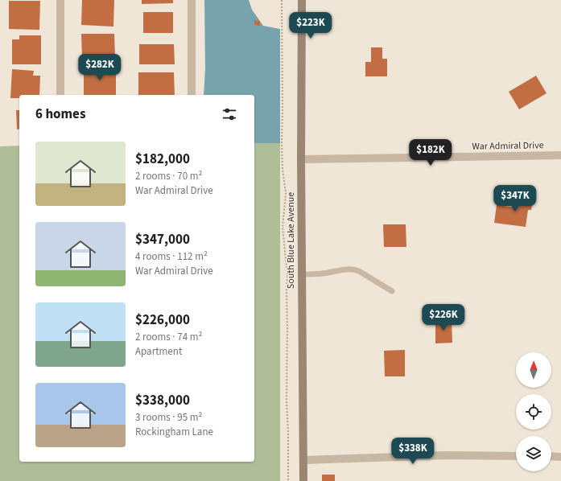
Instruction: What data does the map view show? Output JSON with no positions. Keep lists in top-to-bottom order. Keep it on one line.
{"streets":{"main road":["South Blue Lake Avenue"],"street":["War Admiral Drive"]},"crossings":[["War Admiral Drive","South Blue Lake Avenue"]],"north":"top","page":{"price":["$223K","$282K","$182K","$347K","$226K","$338K"],"heading":"6 homes","list":[{"name":"$182,000","note":"2 rooms · 70 m² · War Admiral Drive"},{"name":"$347,000","note":"4 rooms · 112 m² · War Admiral Drive"},{"name":"$226,000","note":"2 rooms · 74 m² · Apartment"},{"name":"$338,000","note":"3 rooms · 95 m² · Rockingham Lane"}]}}
